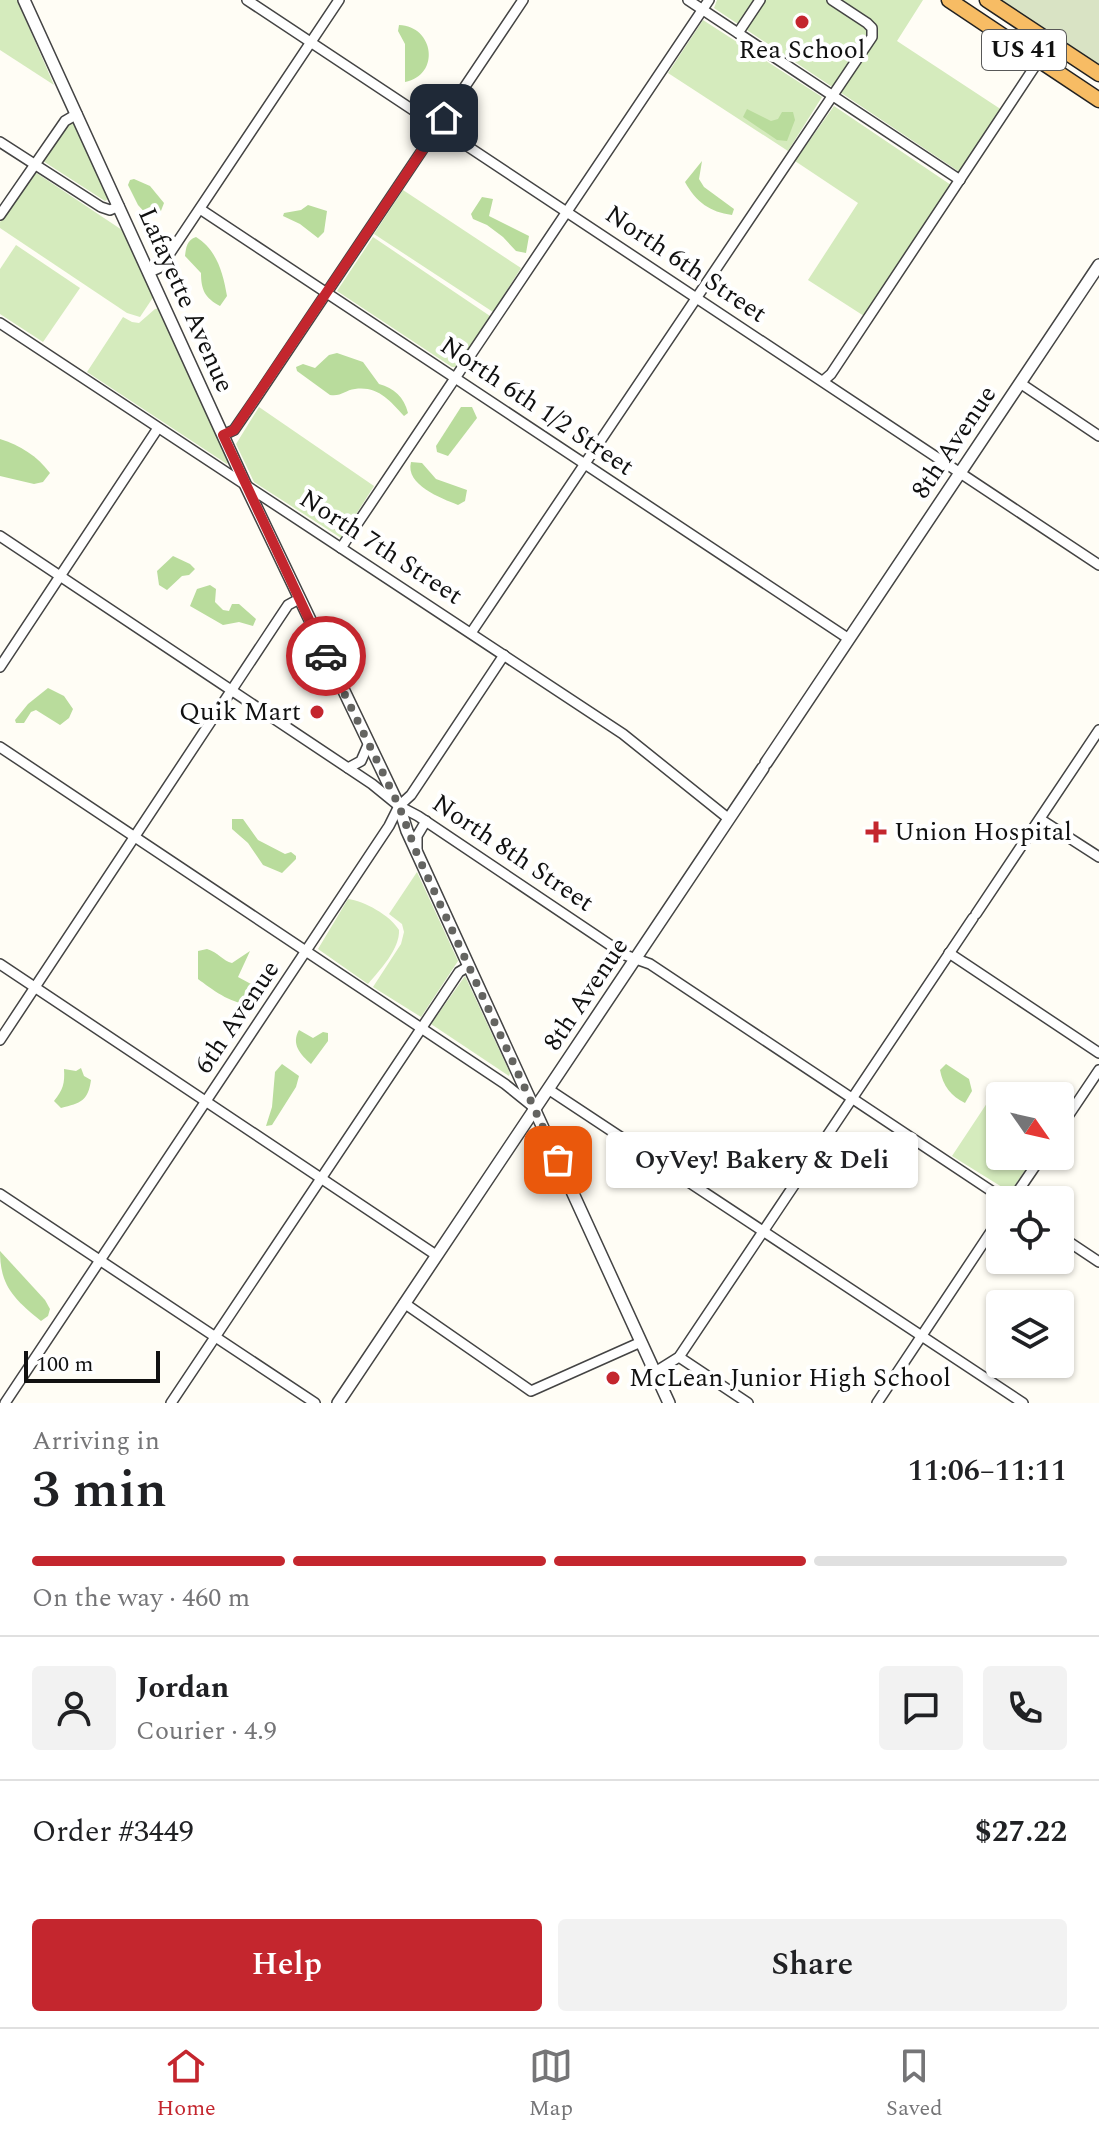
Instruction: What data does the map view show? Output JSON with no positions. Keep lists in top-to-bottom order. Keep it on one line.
{"streets":{"highway":["US 41"],"street":["North 6th Street","Lafayette Avenue","North 6th 1/2 Street","8th Avenue","North 7th Street","North 8th Street","6th Avenue"]},"crossings":[["North 6th Street","8th Avenue"],["Lafayette Avenue","8th Avenue"],["Lafayette Avenue","North 7th Street"],["Lafayette Avenue","North 8th Street"],["Lafayette Avenue","6th Avenue"],["North 6th 1/2 Street","8th Avenue"],["8th Avenue","North 7th Street"],["8th Avenue","North 8th Street"],["North 7th Street","6th Avenue"],["North 8th Street","6th Avenue"]],"places":{"other":["Rea School","Quik Mart","OyVey! Bakery & Deli","McLean Junior High School"],"health":["Union Hospital"]},"scale_bar":"100 m","north":"bottom right","page":{"bubble":"OyVey! Bakery & Deli","scale":"100 m","heading":["3 min","Arriving in","11:06–11:11"],"panel":["Jordan","Courier · 4.9","Order #3449","$27.22"],"bar":"On the way · 460 m","buttons":["Help","Share"],"tabs":["Home","Map","Saved"]}}
